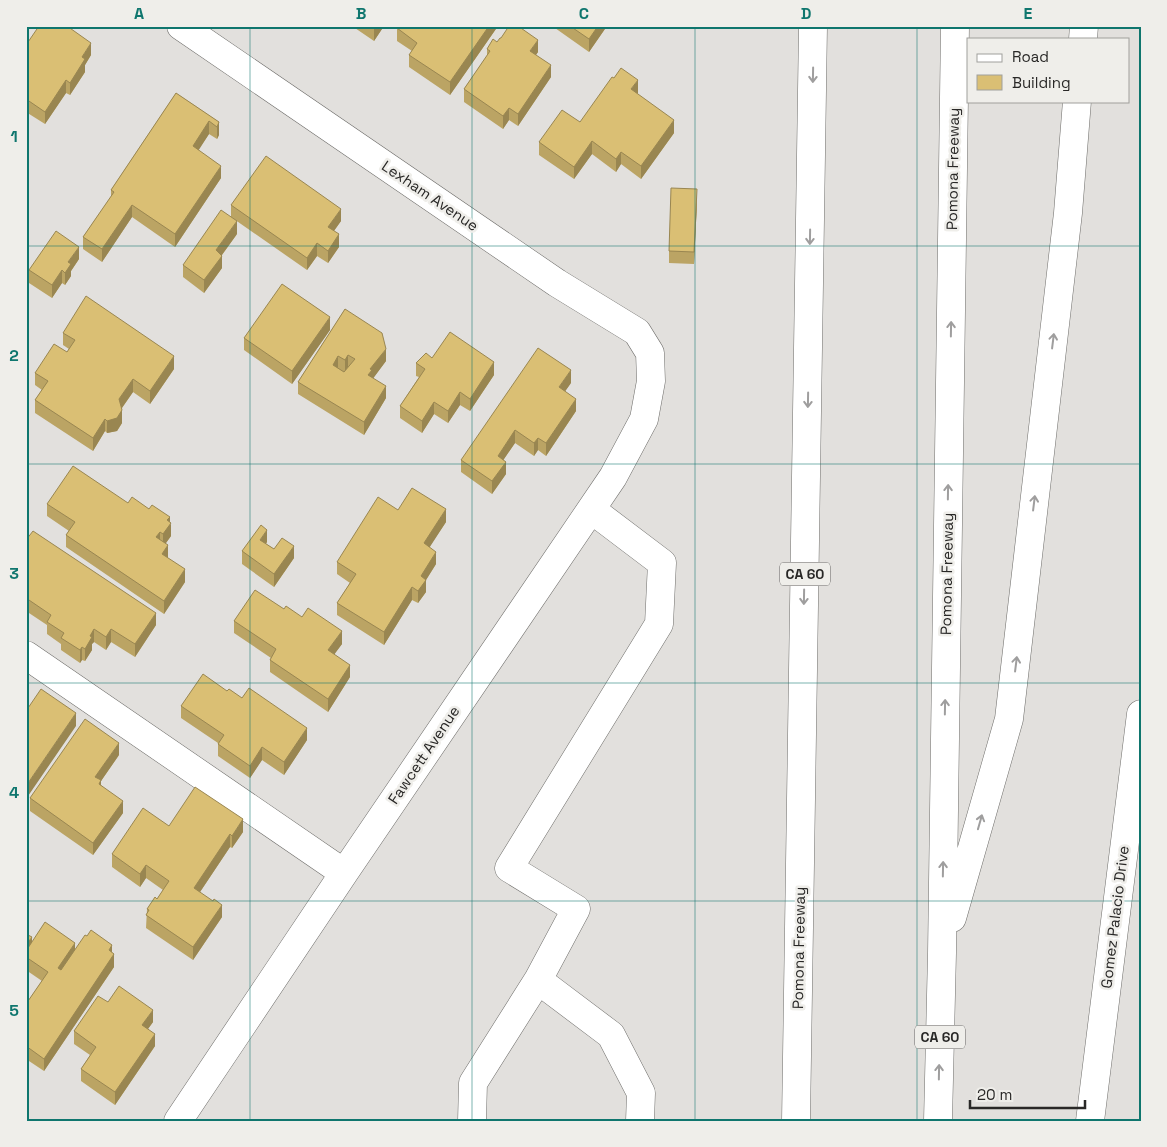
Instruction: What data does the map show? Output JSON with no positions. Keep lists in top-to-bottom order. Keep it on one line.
{"streets":{"main road":["Pomona Freeway","Lexham Avenue","CA 60","Fawcett Avenue","Gomez Palacio Drive"]},"crossings":[["Lexham Avenue","Fawcett Avenue"]],"legend":["Road","Building"],"scale_bar":"20 m","grid":{"columns":["A","B","C","D","E"],"rows":["1","2","3","4","5"]}}
